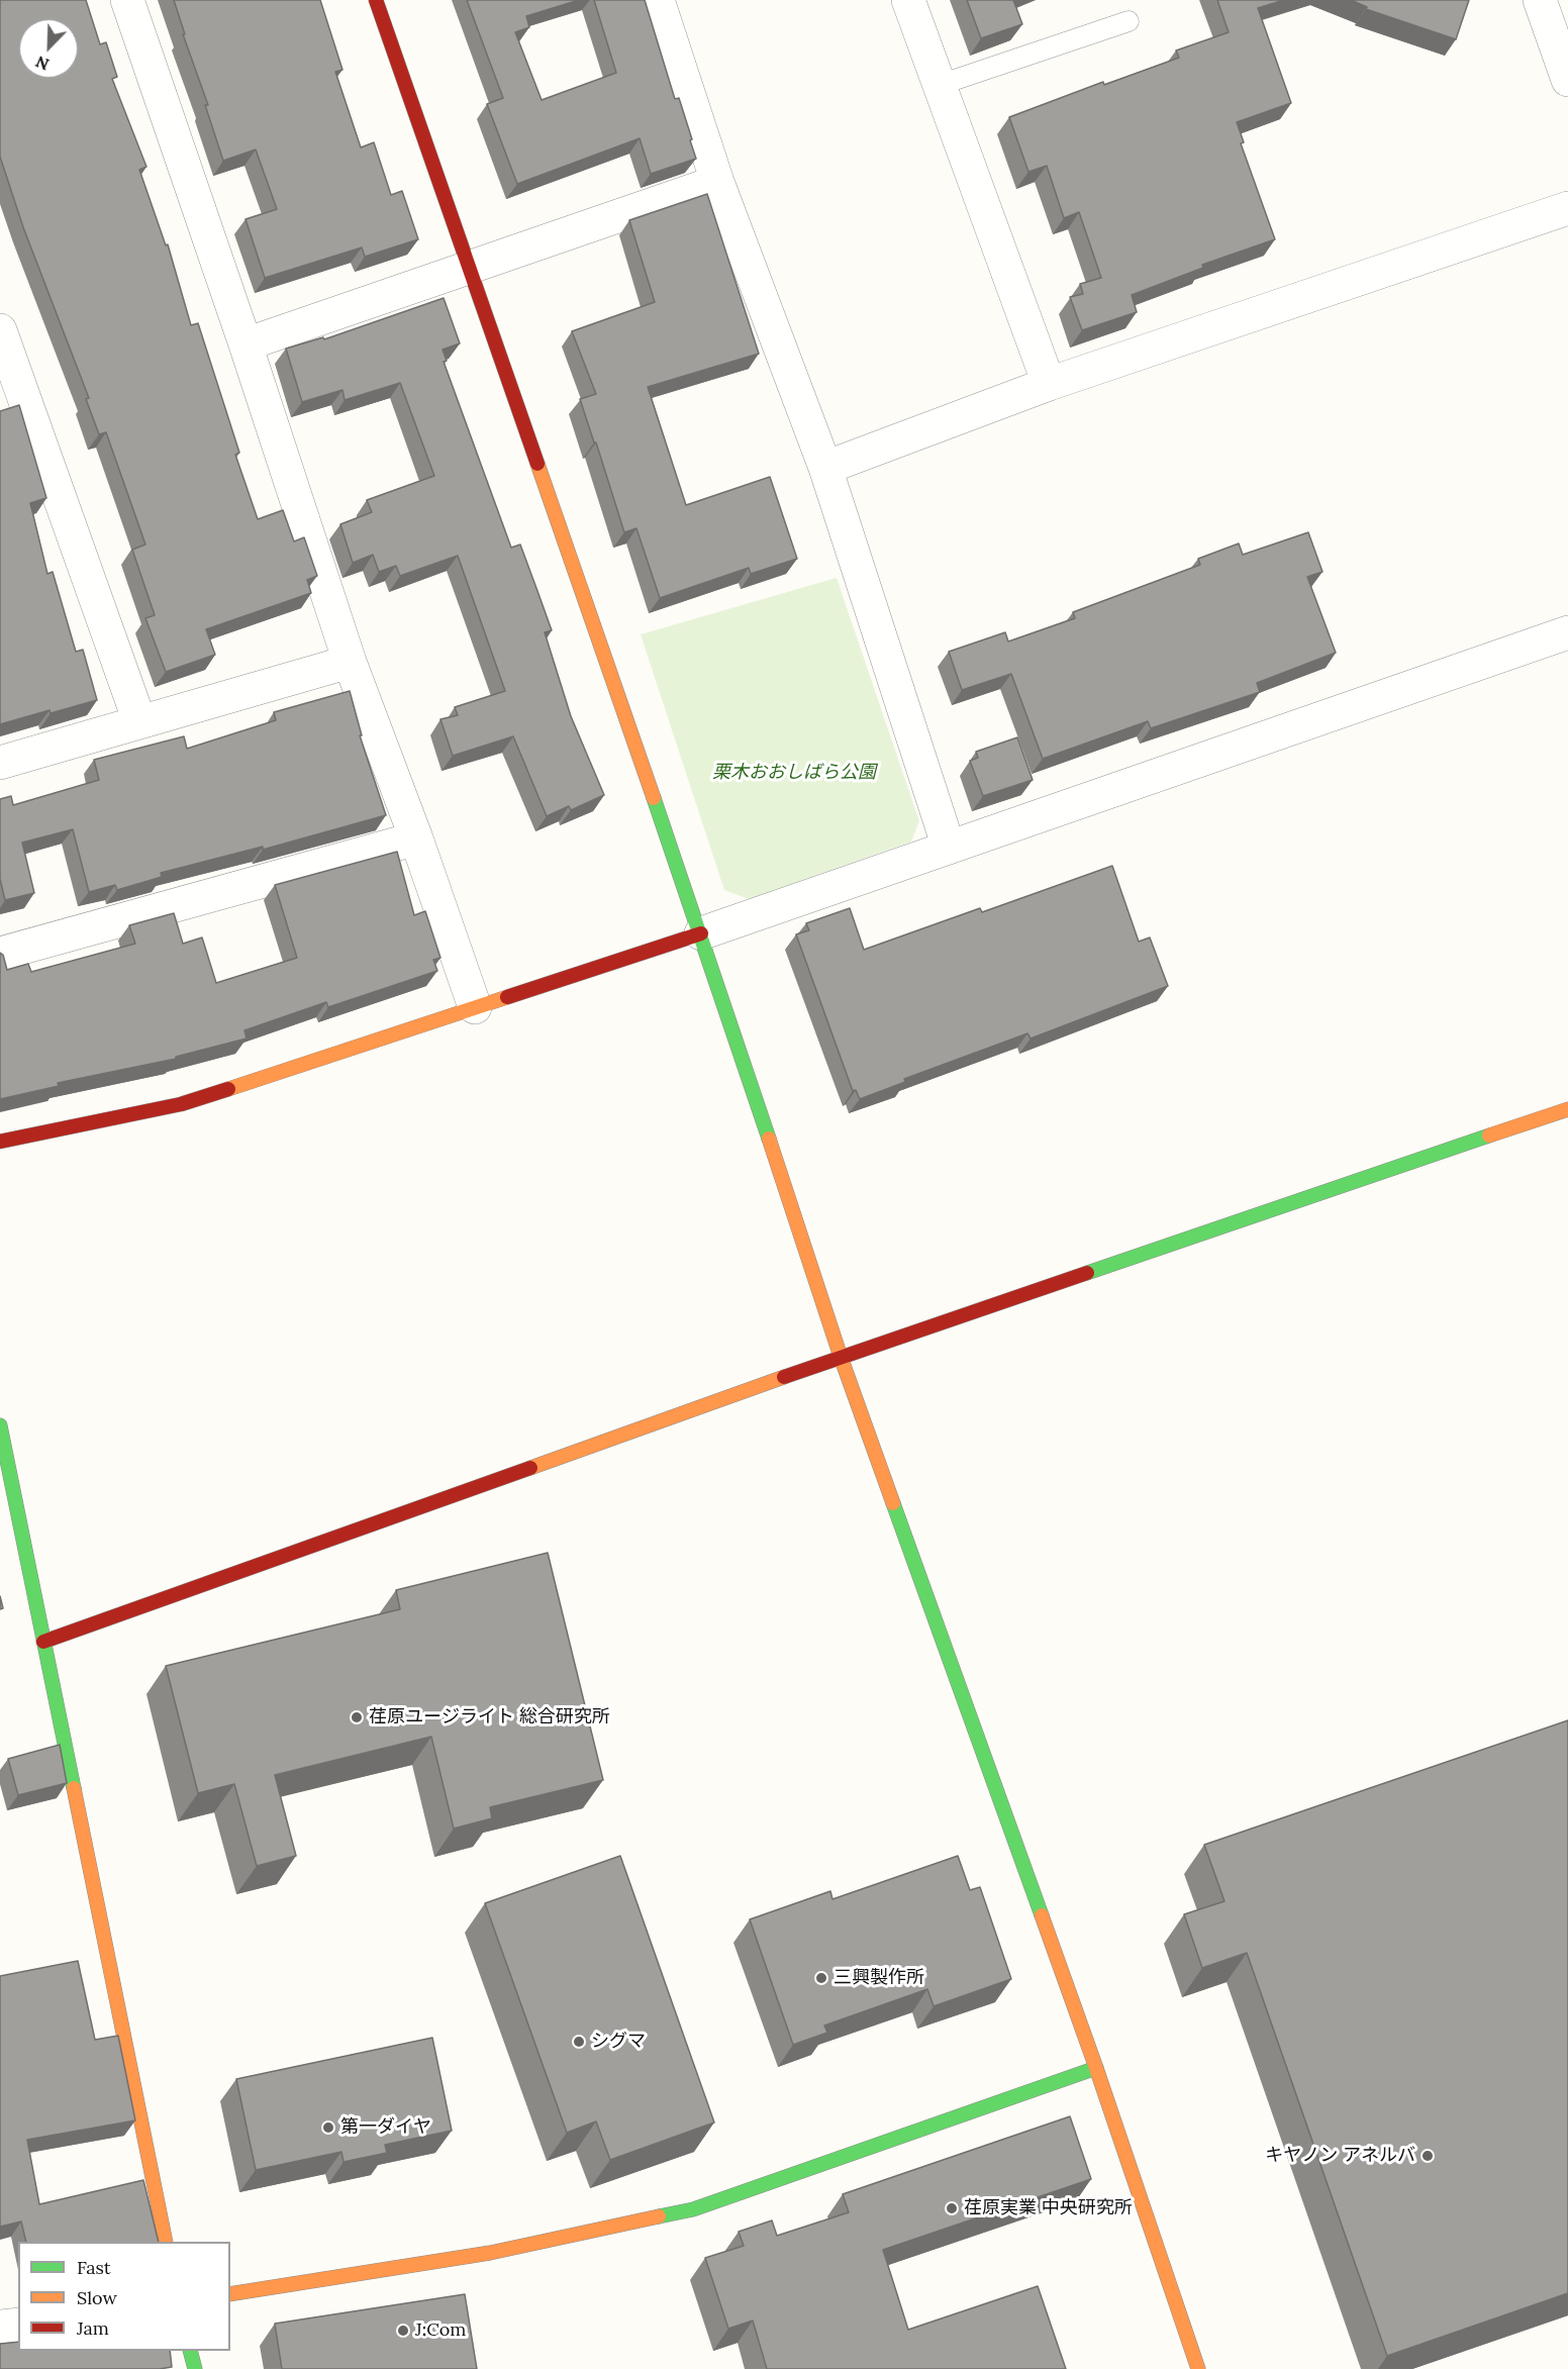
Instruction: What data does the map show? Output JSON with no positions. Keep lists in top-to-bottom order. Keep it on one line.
{"parks":["栗木おおしばら公園"],"places":["荏原ユージライト 総合研究所","三興製作所","シグマ","第一ダイヤ","キヤノン アネルバ","荏原実業 中央研究所","J:Com"],"legend":["Fast","Slow","Jam"],"north":"bottom left"}
